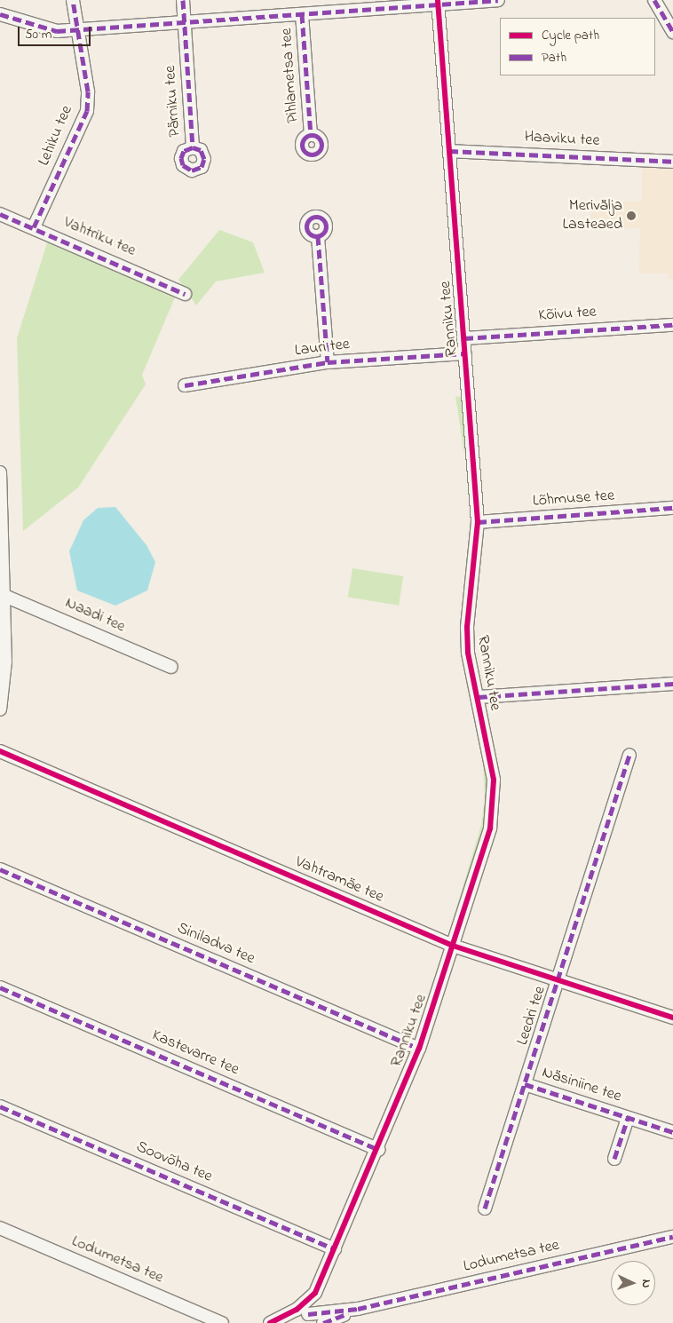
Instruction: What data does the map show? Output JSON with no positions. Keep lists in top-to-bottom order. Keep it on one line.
{"streets":{"street":["Pihlametsa tee","Pärniku tee","Lehiku tee","Haaviku tee","Vahtriku tee","Kõivu tee","Ranniku tee","Lauri tee","Lõhmuse tee","Naadi tee","Vahtramäe tee","Siniladva tee","Leedri tee","Kastevarre tee","Näsiniine tee","Soovõha tee","Lodumetsa tee"]},"crossings":[["Lehiku tee","Vahtriku tee"],["Haaviku tee","Ranniku tee"],["Kõivu tee","Ranniku tee"],["Ranniku tee","Lauri tee"],["Ranniku tee","Lõhmuse tee"],["Ranniku tee","Vahtramäe tee"],["Ranniku tee","Siniladva tee"],["Ranniku tee","Kastevarre tee"],["Ranniku tee","Soovõha tee"],["Ranniku tee","Lodumetsa tee"],["Vahtramäe tee","Leedri tee"],["Leedri tee","Näsiniine tee"]],"places":["Merivälja Lasteaed"],"legend":["Cycle path","Path"],"scale_bar":"50 m","north":"right"}
